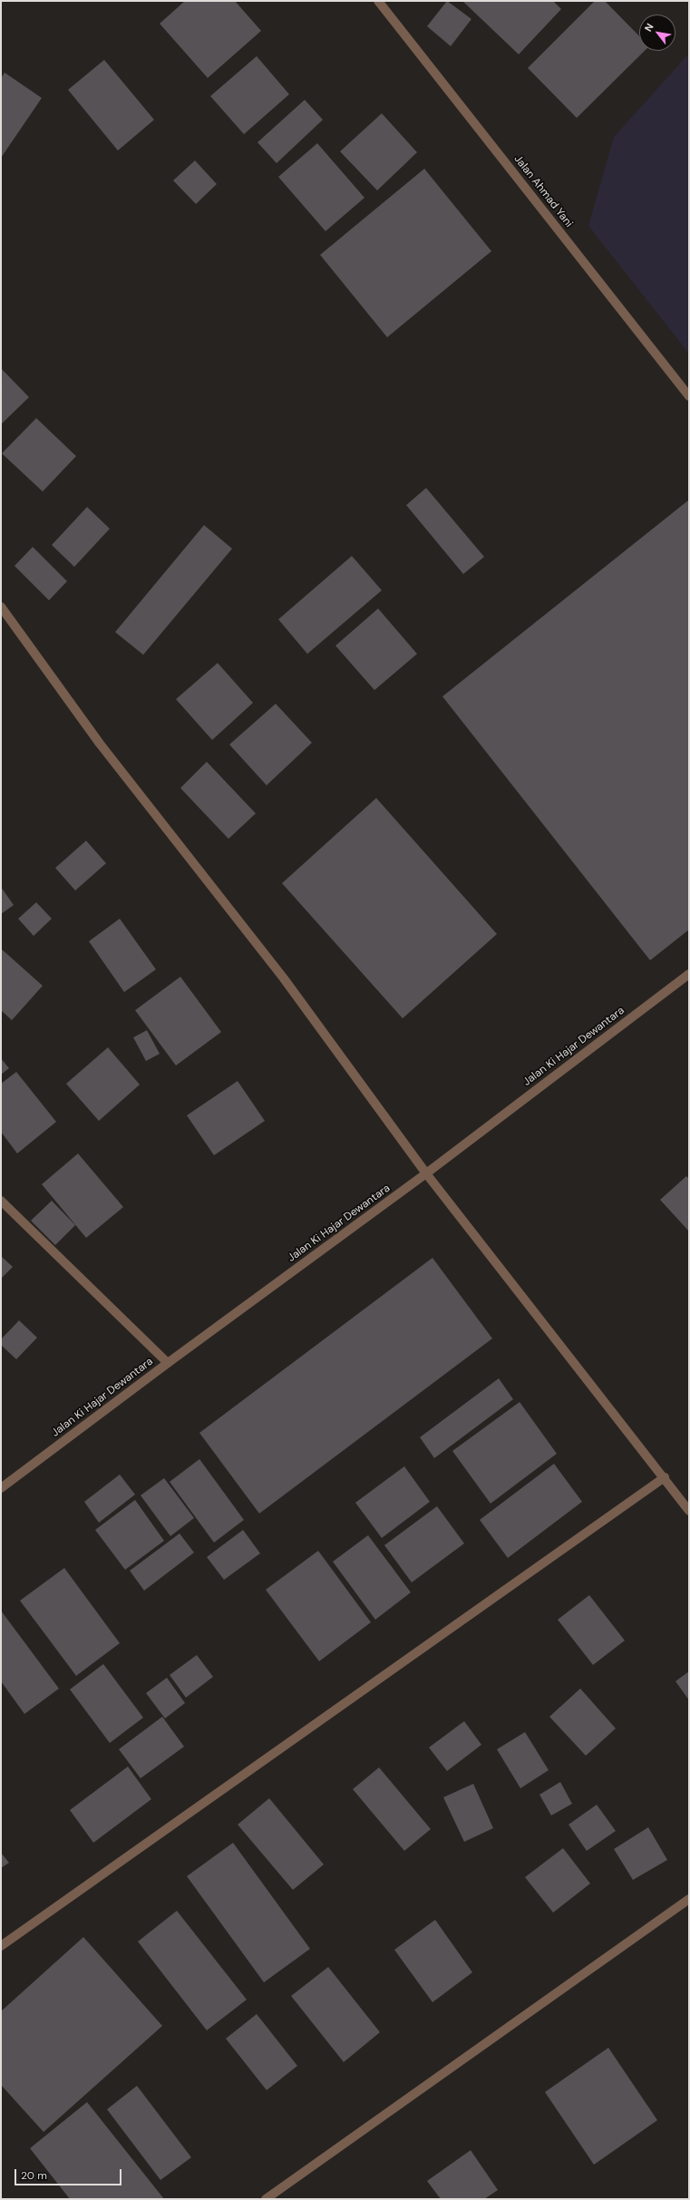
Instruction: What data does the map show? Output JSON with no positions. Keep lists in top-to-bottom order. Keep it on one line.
{"streets":{"street":["Jalan Ahmad Yani","Jalan Ki Hajar Dewantara"]},"scale_bar":"20 m","north":"top left"}
